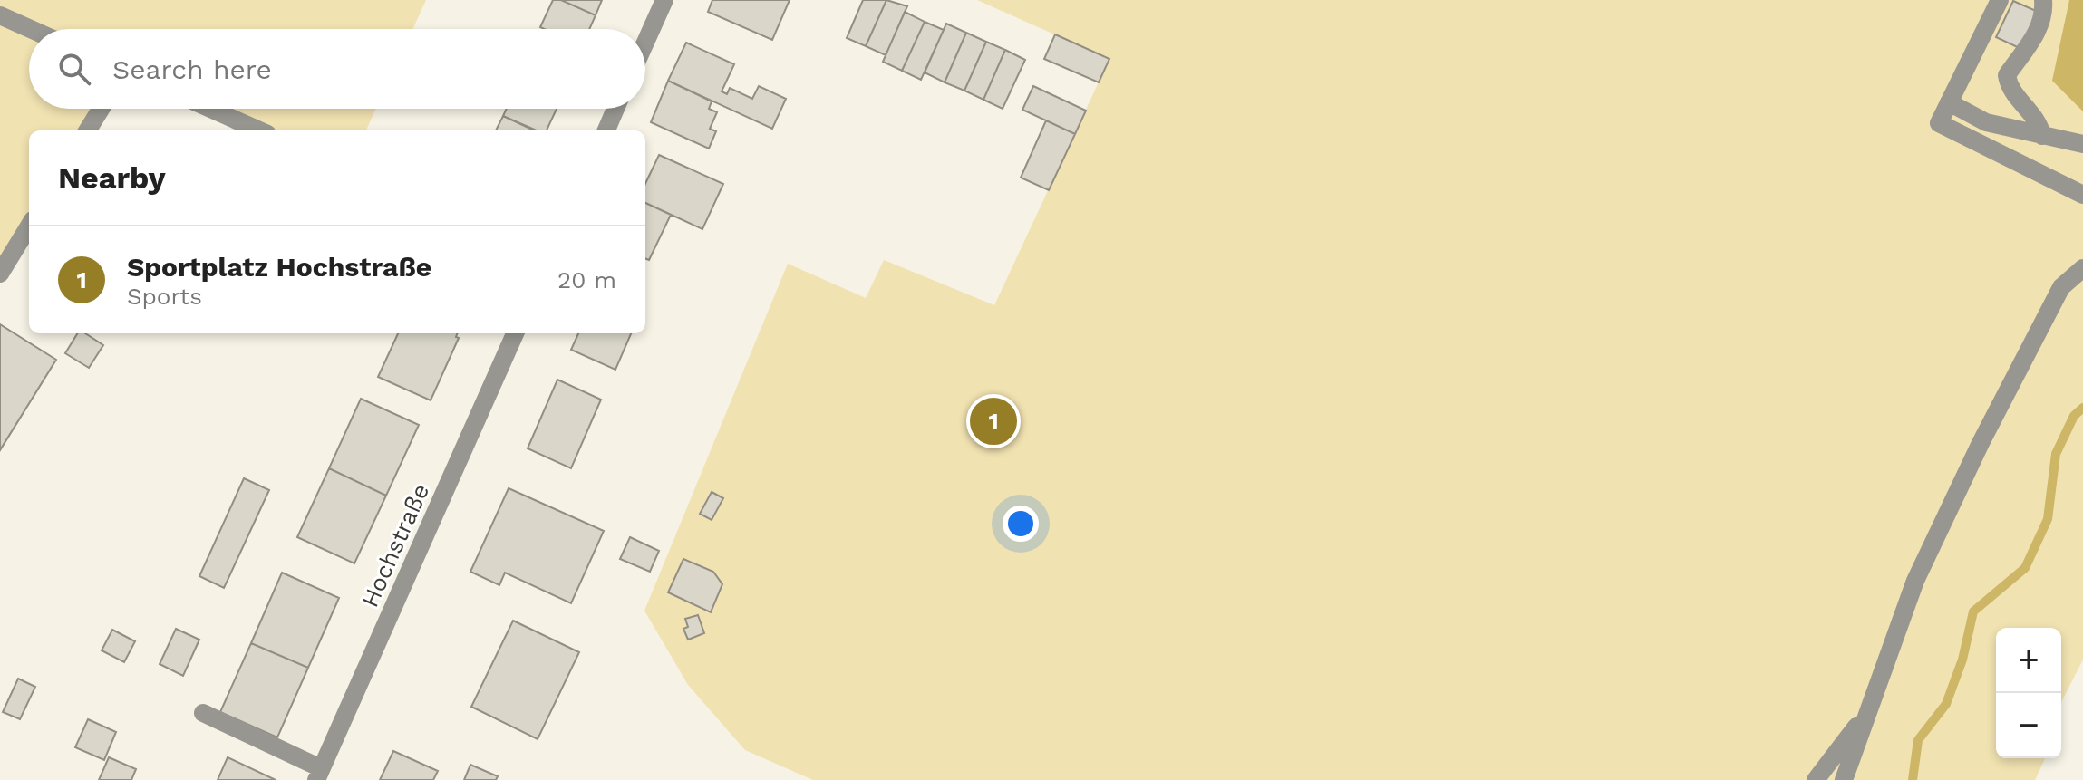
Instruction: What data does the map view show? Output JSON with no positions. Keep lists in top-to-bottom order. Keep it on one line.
{"streets":{"street":["Hochstraße"]},"page":{"search":"Search here","heading":"Nearby","list":[{"mark":"1","name":"Sportplatz Hochstraße","note":"Sports","value":"20 m"}],"pins":"1","map_buttons":["+","−"]}}
